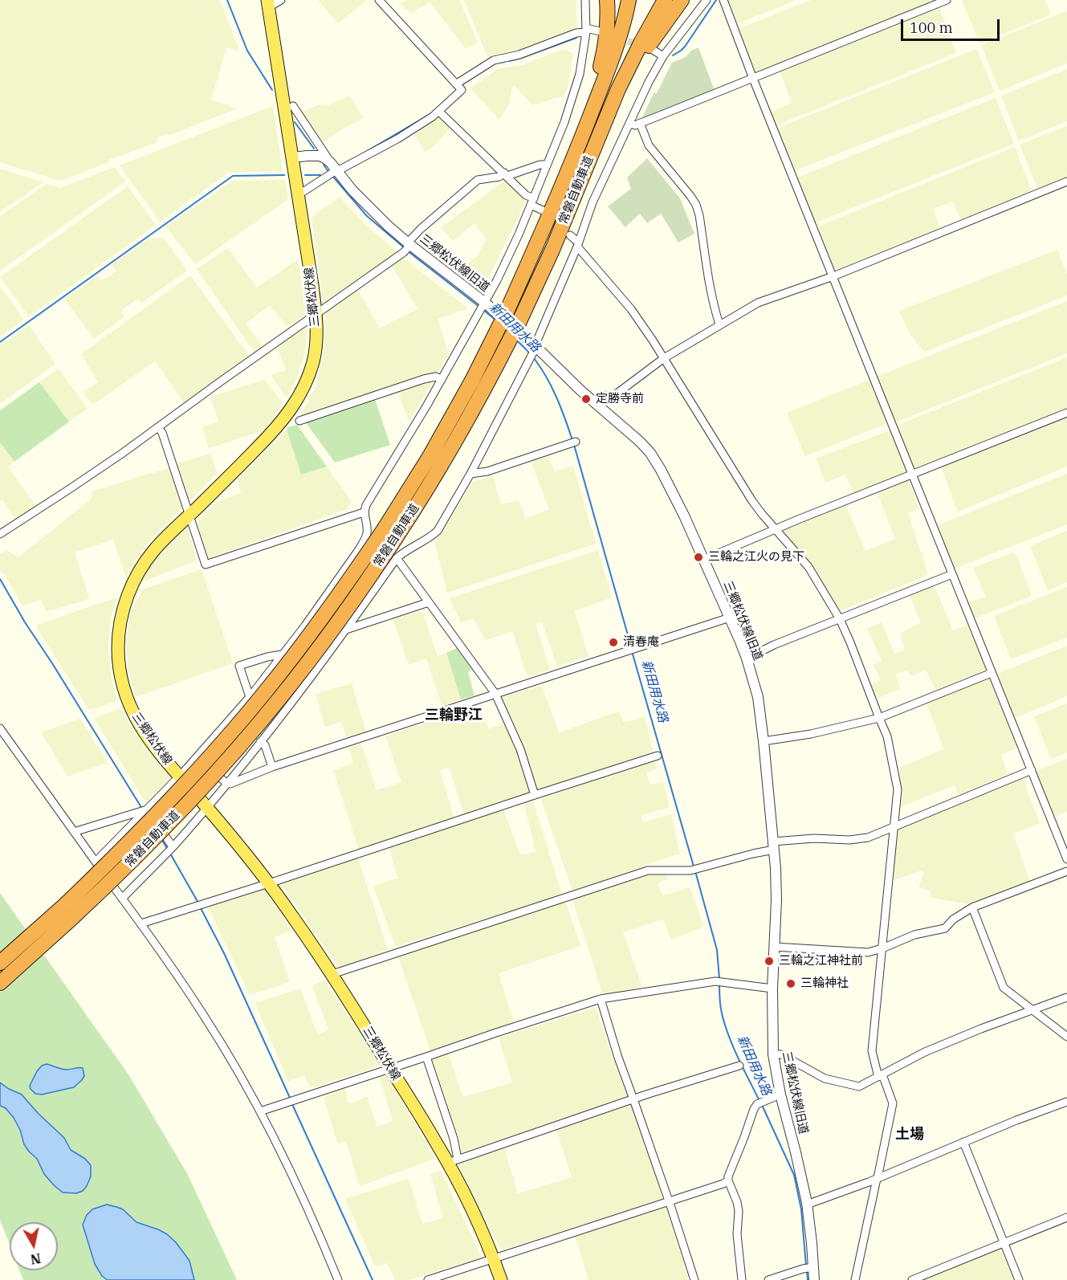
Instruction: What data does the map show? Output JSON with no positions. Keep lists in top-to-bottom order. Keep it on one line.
{"streets":{"highway":["常磐自動車道"],"main road":["三郷松伏線"],"street":["三郷松伏線旧道"]},"districts":["三輪野江","土場"],"water":["新田用水路"],"places":["定勝寺前","三輪之江火の見下","清春庵","三輪之江神社前","三輪神社"],"scale_bar":"100 m","north":"bottom"}
